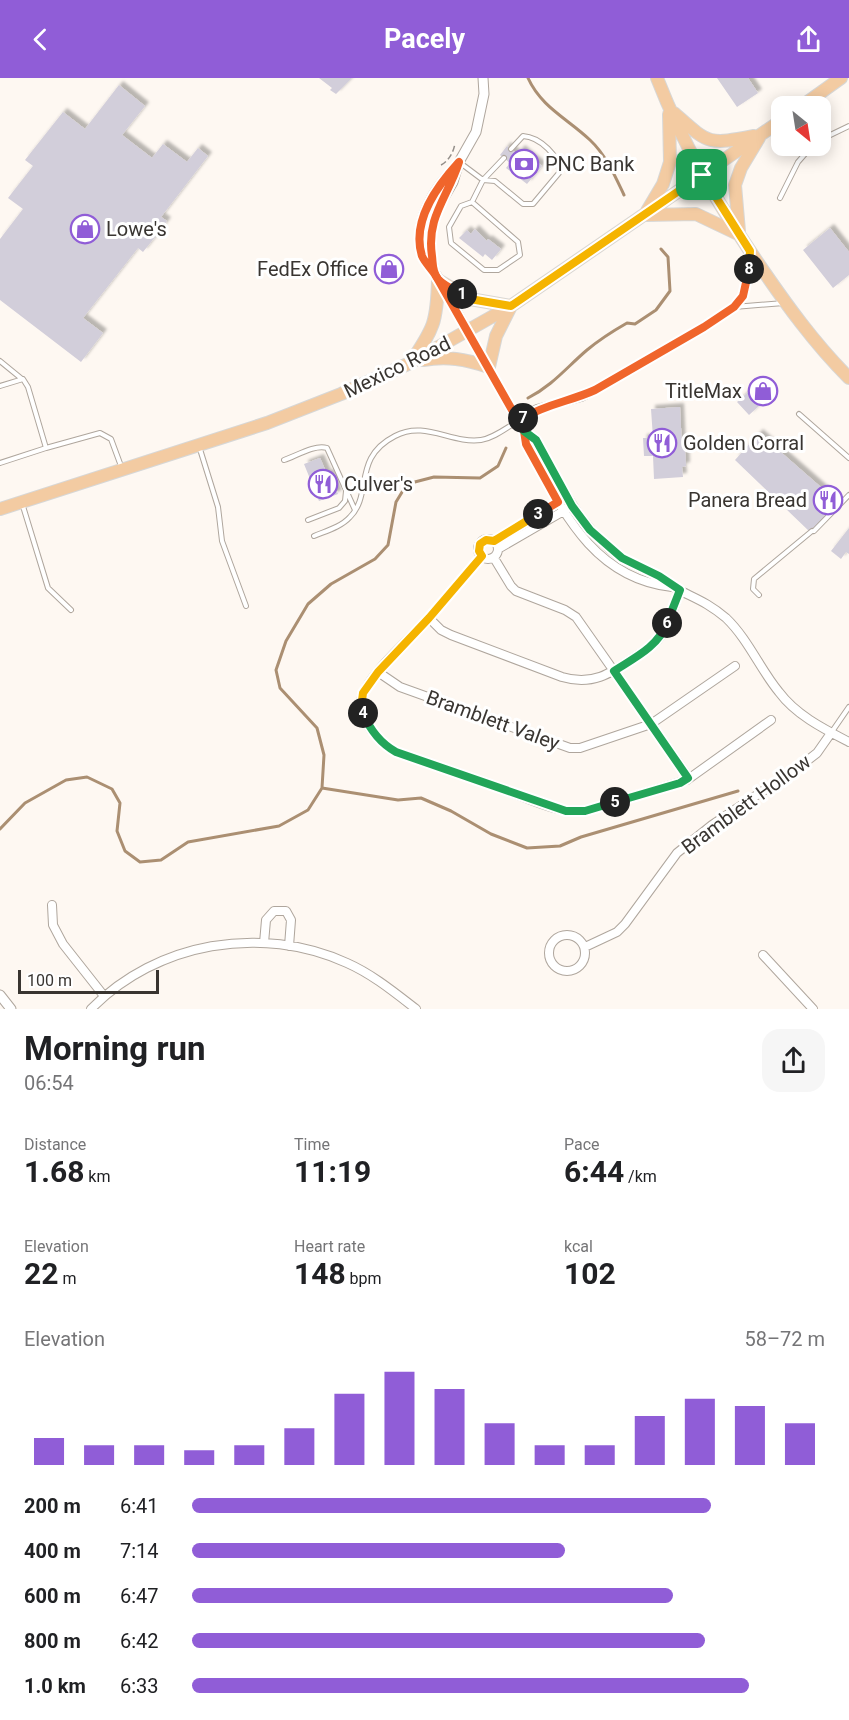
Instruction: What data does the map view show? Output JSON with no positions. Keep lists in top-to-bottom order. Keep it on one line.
{"streets":{"main road":["Mexico Road"],"street":["Bramblett Valey","Bramblett Hollow"]},"places":{"bank":["PNC Bank"],"shop":["Lowe's","FedEx Office","TitleMax"],"restaurant":["Golden Corral","Culver's","Panera Bread"]},"scale_bar":"100 m","north":"bottom right","page":{"header":"Pacely","pins":["8","1","7","3","6","4","5"],"scale":"100 m","heading":["Morning run","06:54"],"stats":[["Distance","1.68 km"],["Time","11:19"],["Pace","6:44 /km"],["Elevation","22 m"],["Heart rate","148 bpm"],["kcal","102"]],"chart":["Elevation","58–72 m"],"list":[{"name":"200 m","note":"6:41"},{"name":"400 m","note":"7:14"},{"name":"600 m","note":"6:47"},{"name":"800 m","note":"6:42"},{"name":"1.0 km","note":"6:33"}]}}
